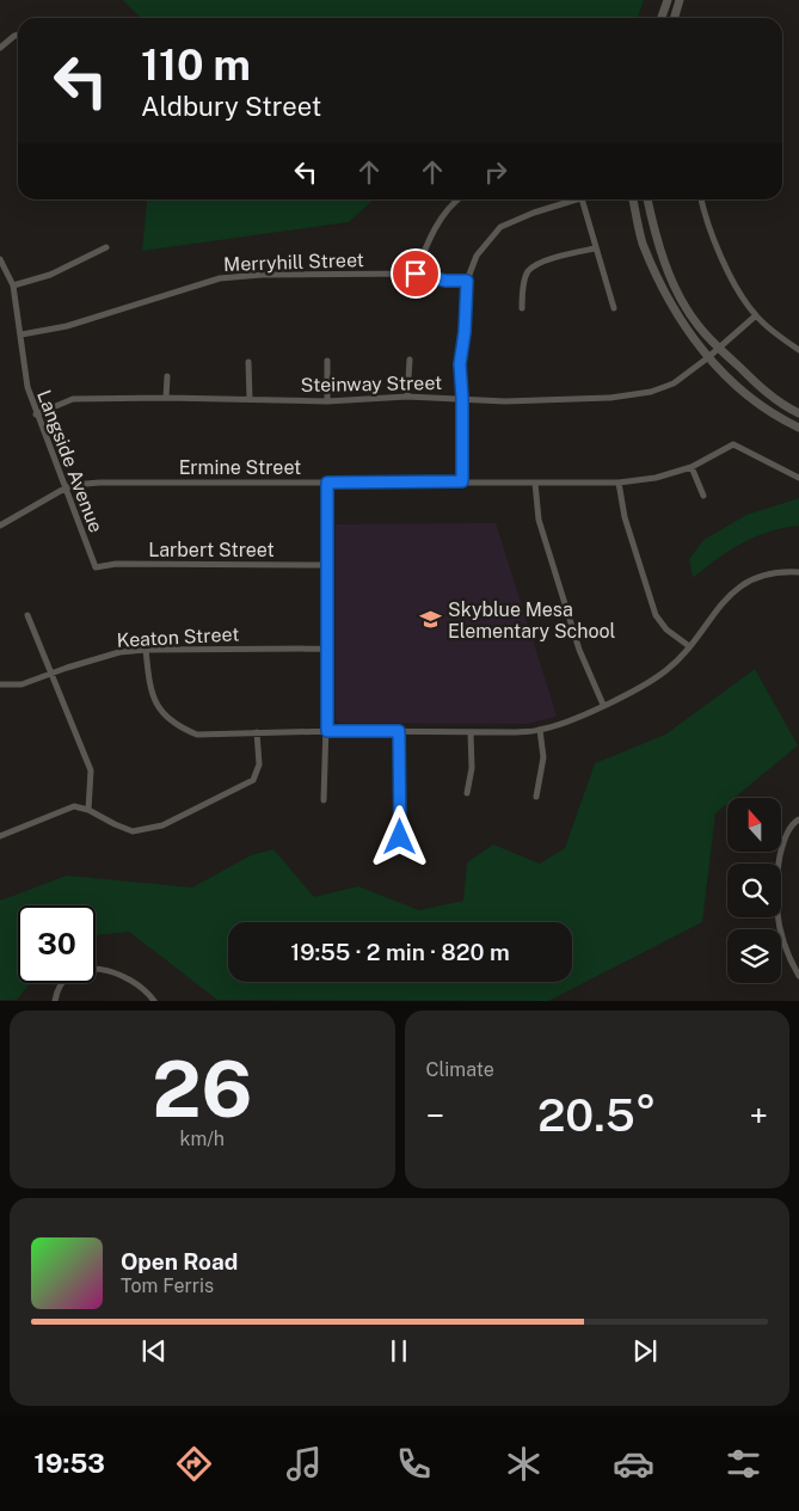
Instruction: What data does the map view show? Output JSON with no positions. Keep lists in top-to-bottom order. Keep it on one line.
{"streets":{"street":["Merryhill Street","Steinway Street","Langside Avenue","Ermine Street","Larbert Street","Keaton Street"]},"crossings":[["Merryhill Street","Langside Avenue"],["Steinway Street","Langside Avenue"],["Langside Avenue","Ermine Street"],["Langside Avenue","Larbert Street"]],"places":{"school or university":["Skyblue Mesa Elementary School"]},"north":"top","page":{"turn":["110 m","Aldbury Street"],"limit":"30","trip":"19:55 · 2 min · 820 m","tile":[["26","km/h"],"Climate"],"heat":["−","20.5°","+"],"song":["Open Road","Tom Ferris"],"tabs":"19:53"}}
